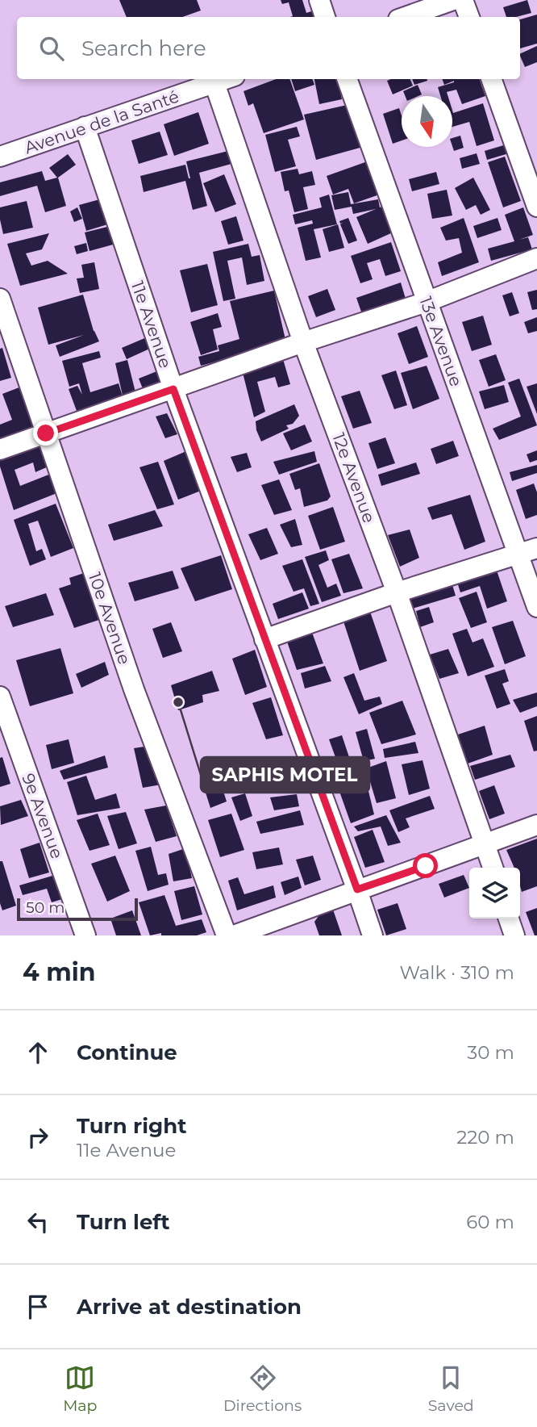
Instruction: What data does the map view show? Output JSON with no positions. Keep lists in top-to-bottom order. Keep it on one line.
{"streets":{"street":["Avenue de la Santé","11e Avenue","13e Avenue","12e Avenue","10e Avenue","9e Avenue"]},"crossings":[["Avenue de la Santé","11e Avenue"],["Avenue de la Santé","12e Avenue"]],"places":["SAPHIS MOTEL"],"scale_bar":"50 m","north":"bottom","page":{"search":"Search here","scale":"50 m","heading":["4 min","Walk · 310 m"],"list":[["Continue","30 m"],["Turn right","11e Avenue","220 m"],["Turn left","60 m"],"Arrive at destination"],"nav":["Map","Directions","Saved"]}}
